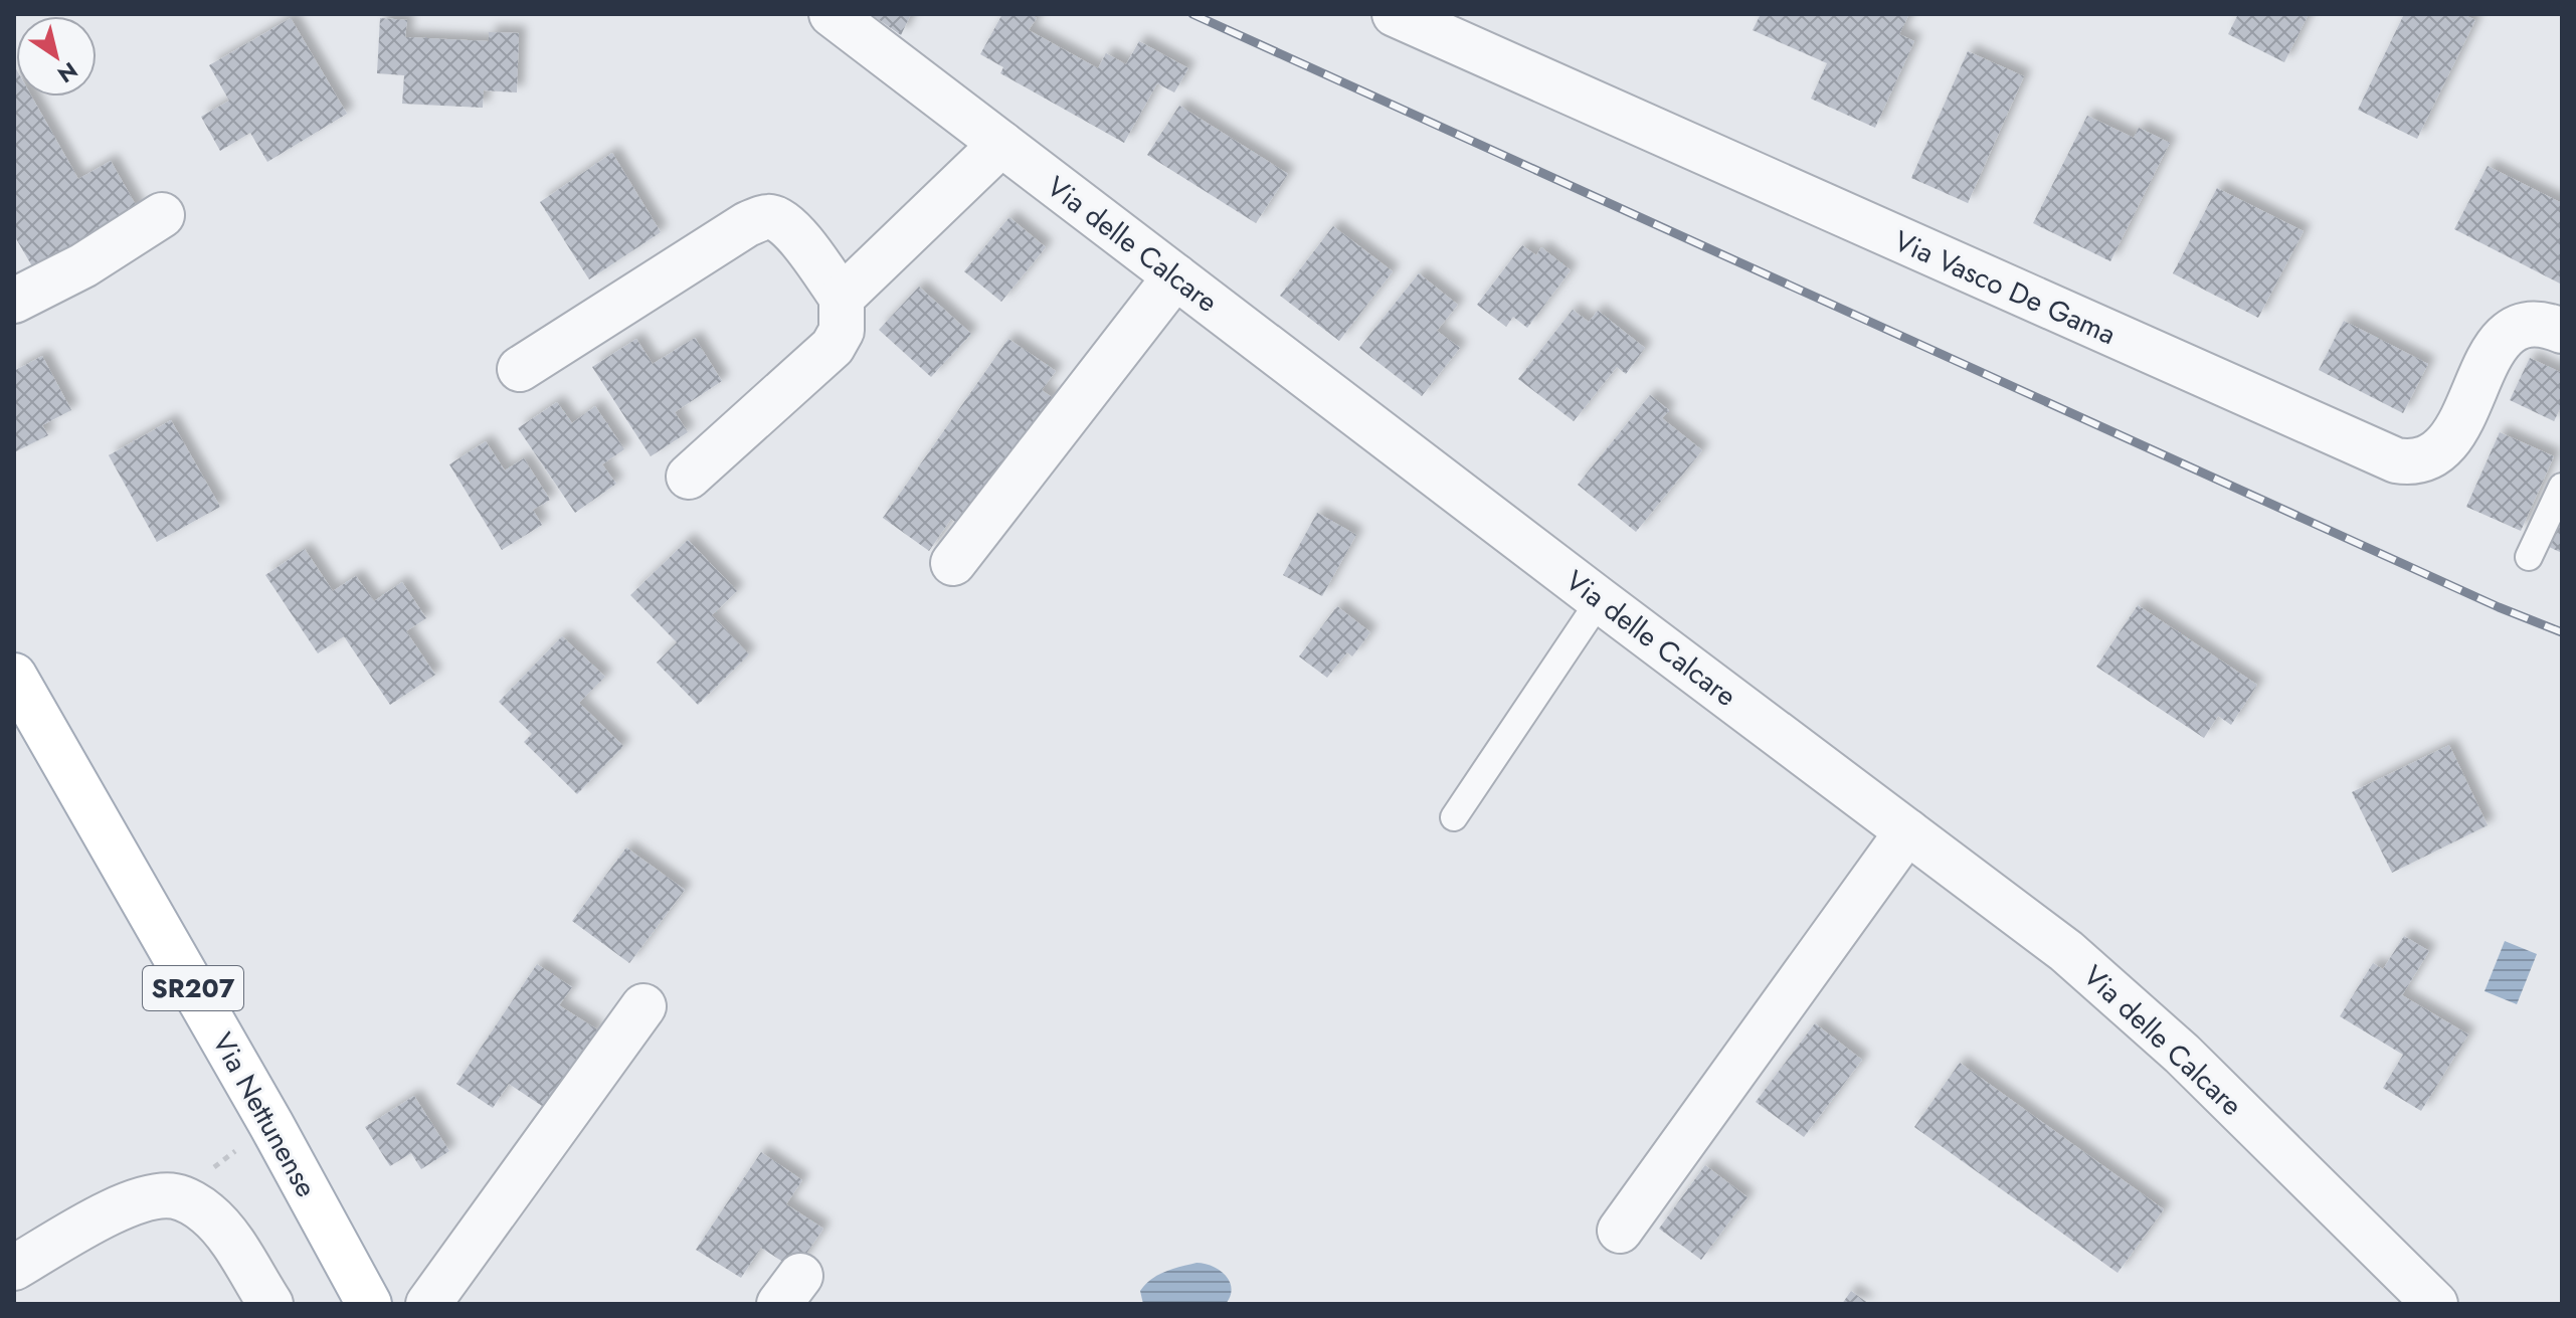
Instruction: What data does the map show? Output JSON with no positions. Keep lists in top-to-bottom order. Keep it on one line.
{"streets":{"main road":["SR207","Via Nettunense"],"street":["Via delle Calcare","Via Vasco De Gama"]},"north":"bottom right"}
